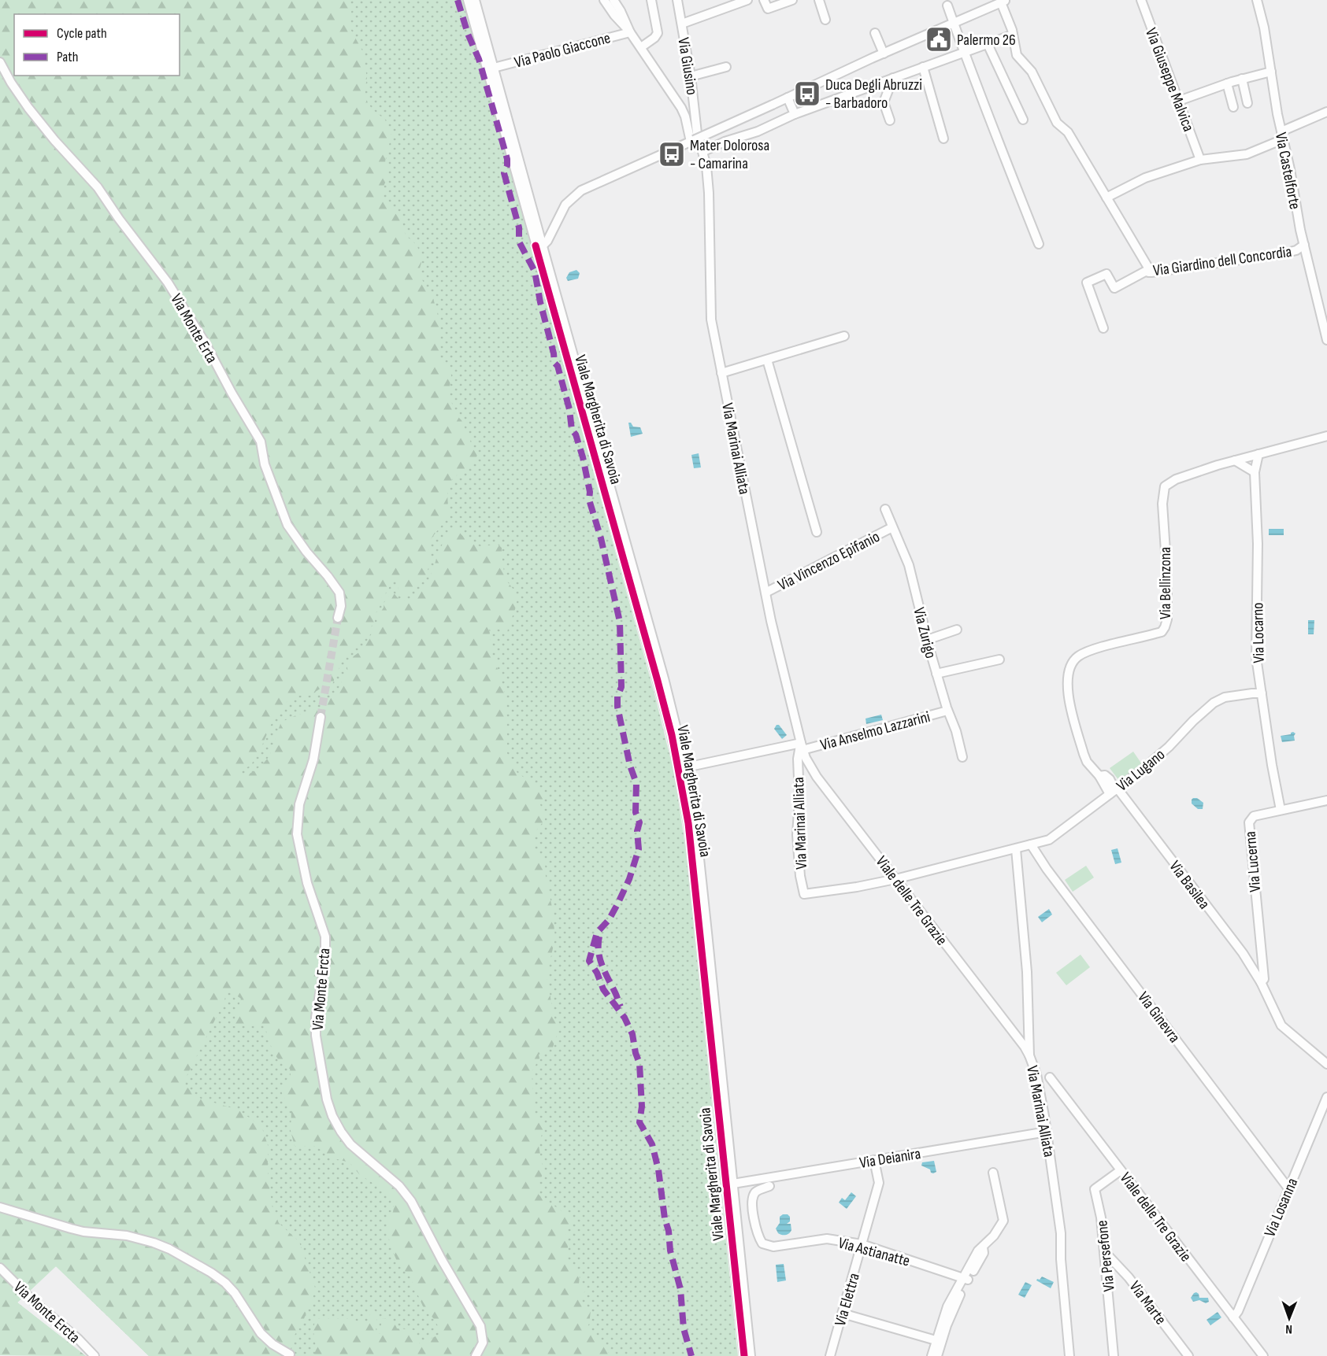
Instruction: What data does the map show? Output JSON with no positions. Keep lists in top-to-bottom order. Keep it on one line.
{"streets":{"street":["Via Paolo Giaccone","Via Giusino","Via Giuseppe Malvica","Via Castelforte","Via Giardino dell Concordia","Via Monte Erta","Viale Margherita di Savoia","Via Marinai Alliata","Via Vincenzo Epifanio","Via Bellinzona","Via Zurigo","Via Locarno","Via Anselmo Lazzarini","Via Lugano","Via Lucerna","Via Basilea","Viale delle Tre Grazie","Via Monte Ercta","Via Ginevra","Via Deianira","Via Losanna","Via Astianatte","Via Persefone","Via Elettra","Via Marte"]},"crossings":[["Via Paolo Giaccone","Viale Margherita di Savoia"],["Via Giusino","Via Marinai Alliata"],["Via Castelforte","Via Giardino dell Concordia"],["Viale Margherita di Savoia","Via Anselmo Lazzarini"],["Viale Margherita di Savoia","Via Deianira"],["Via Marinai Alliata","Via Vincenzo Epifanio"],["Via Marinai Alliata","Via Anselmo Lazzarini"],["Via Marinai Alliata","Via Lugano"],["Via Marinai Alliata","Viale delle Tre Grazie"],["Via Marinai Alliata","Via Deianira"],["Via Vincenzo Epifanio","Via Zurigo"],["Via Bellinzona","Via Locarno"],["Via Bellinzona","Via Lugano"],["Via Bellinzona","Via Basilea"],["Via Zurigo","Via Anselmo Lazzarini"],["Via Locarno","Via Lugano"],["Via Locarno","Via Lucerna"],["Via Anselmo Lazzarini","Viale delle Tre Grazie"],["Via Lugano","Via Basilea"],["Via Lugano","Via Ginevra"],["Via Lucerna","Via Basilea"],["Viale delle Tre Grazie","Via Losanna"],["Viale delle Tre Grazie","Via Persefone"],["Via Ginevra","Via Losanna"],["Via Deianira","Via Elettra"],["Via Astianatte","Via Elettra"],["Via Persefone","Via Marte"]],"places":{"public building":["Palermo 26"],"bus stop":["Duca Degli Abruzzi - Barbadoro","Mater Dolorosa - Camarina"]},"legend":["Cycle path","Path"],"north":"bottom"}
